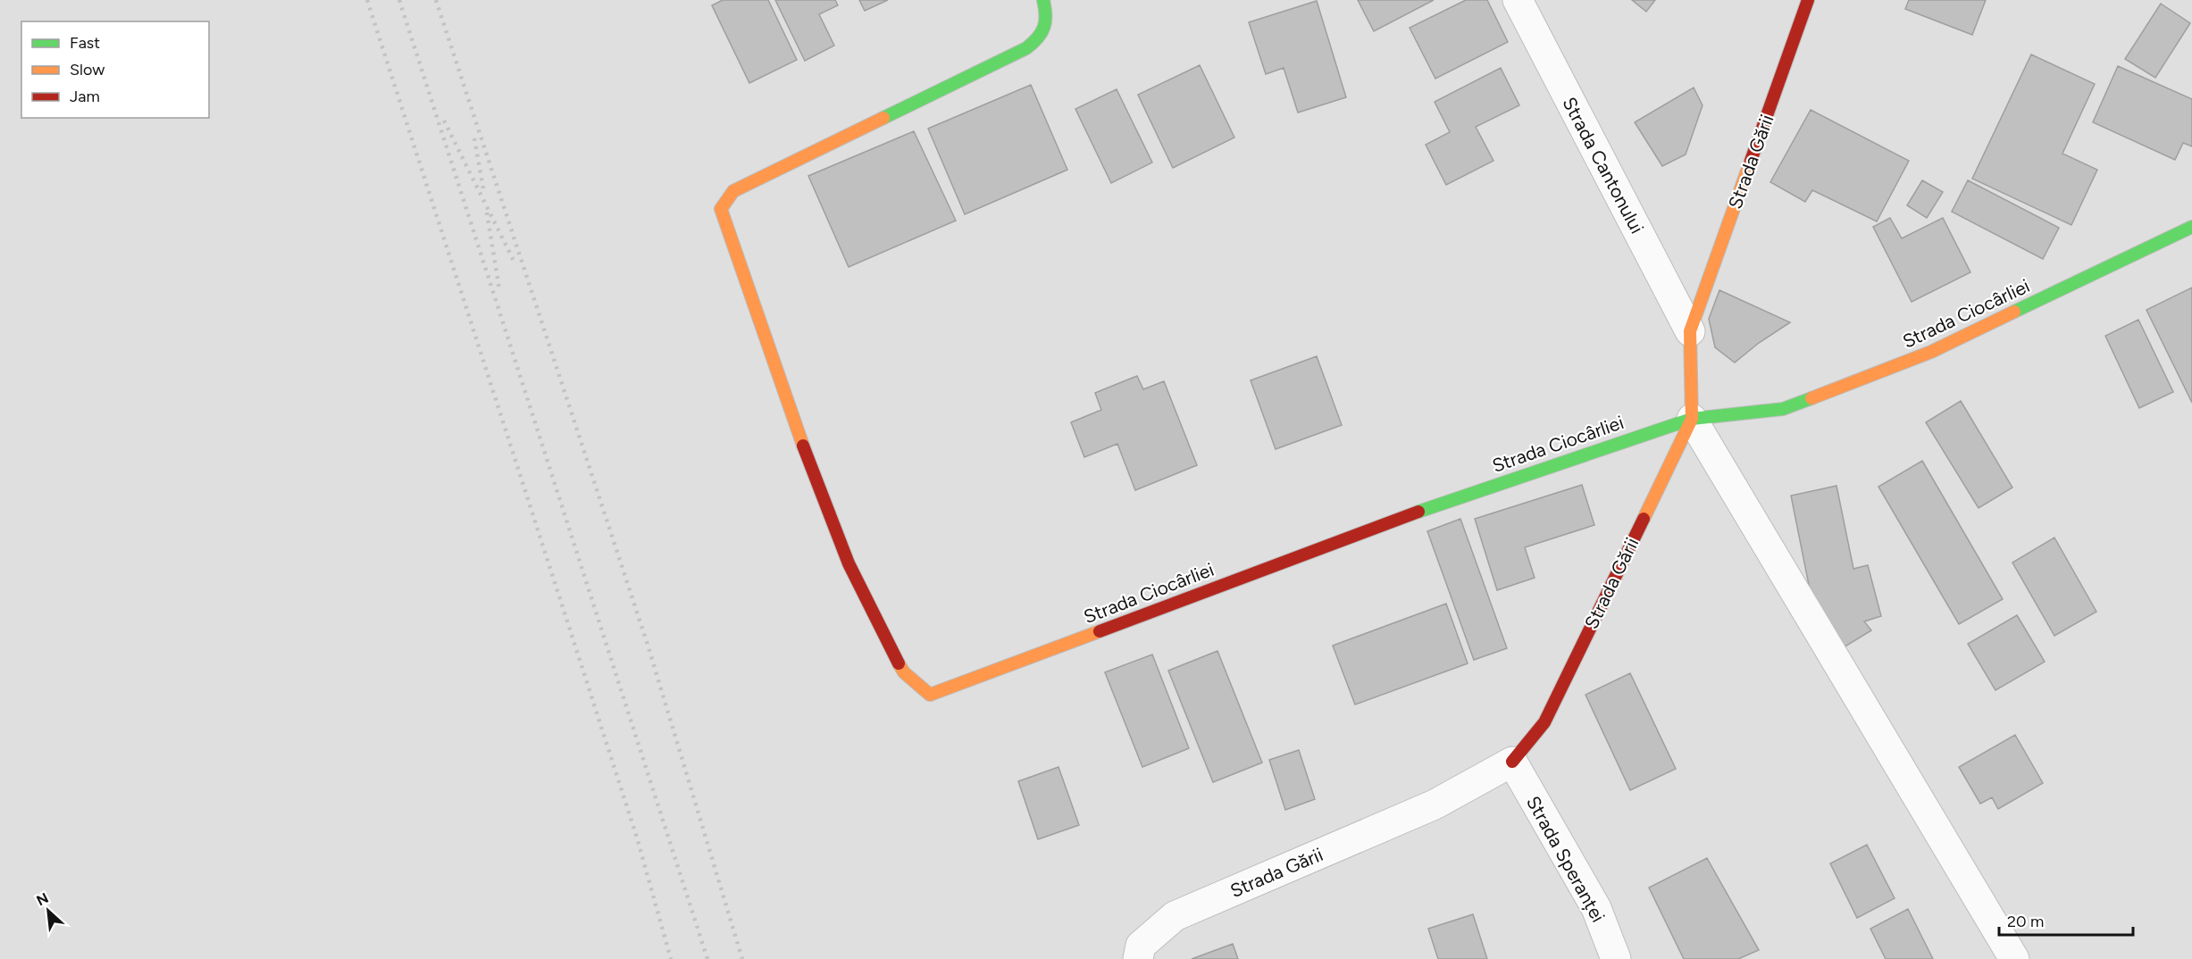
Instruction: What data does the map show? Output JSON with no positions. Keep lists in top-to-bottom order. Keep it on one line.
{"streets":{"street":["Strada Gării","Strada Cantonului","Strada Ciocârliei","Strada Speranței"]},"crossings":[["Strada Gării","Strada Cantonului"],["Strada Gării","Strada Ciocârliei"],["Strada Gării","Strada Speranței"]],"legend":["Fast","Slow","Jam"],"scale_bar":"20 m","north":"top left"}
